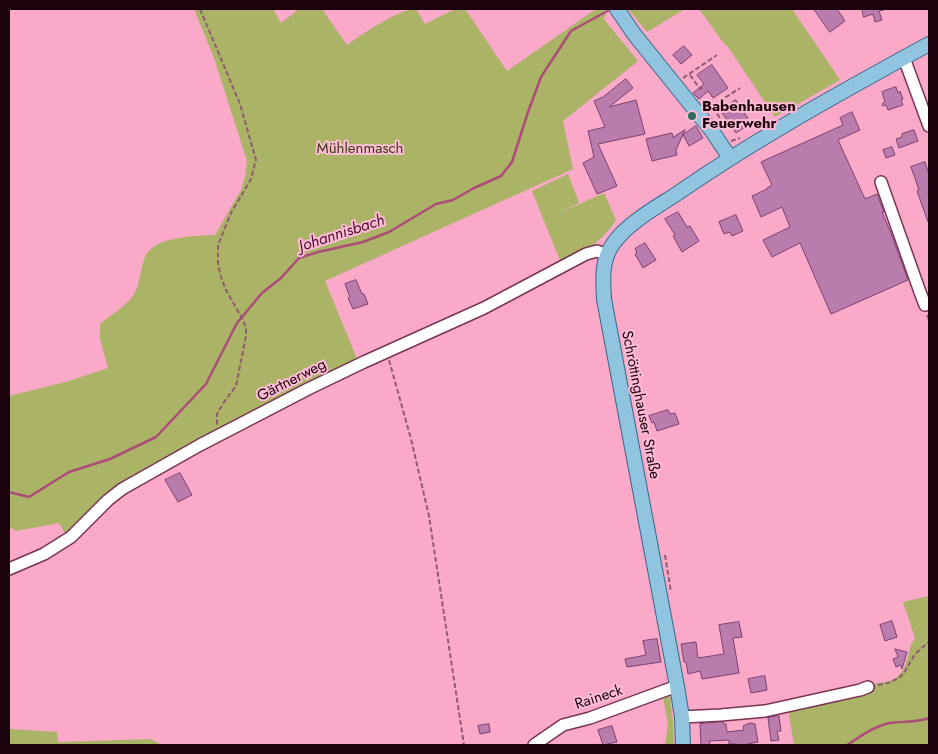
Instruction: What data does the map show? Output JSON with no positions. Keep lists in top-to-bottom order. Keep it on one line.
{"streets":{"main road":["Schröttinghauser Straße"],"street":["Gärtnerweg","Raineck"]},"crossings":[["Gärtnerweg","Schröttinghauser Straße"],["Schröttinghauser Straße","Raineck"]],"water":["Johannisbach"],"parks":["Mühlenmasch"],"places":["Babenhausen Feuerwehr"]}
